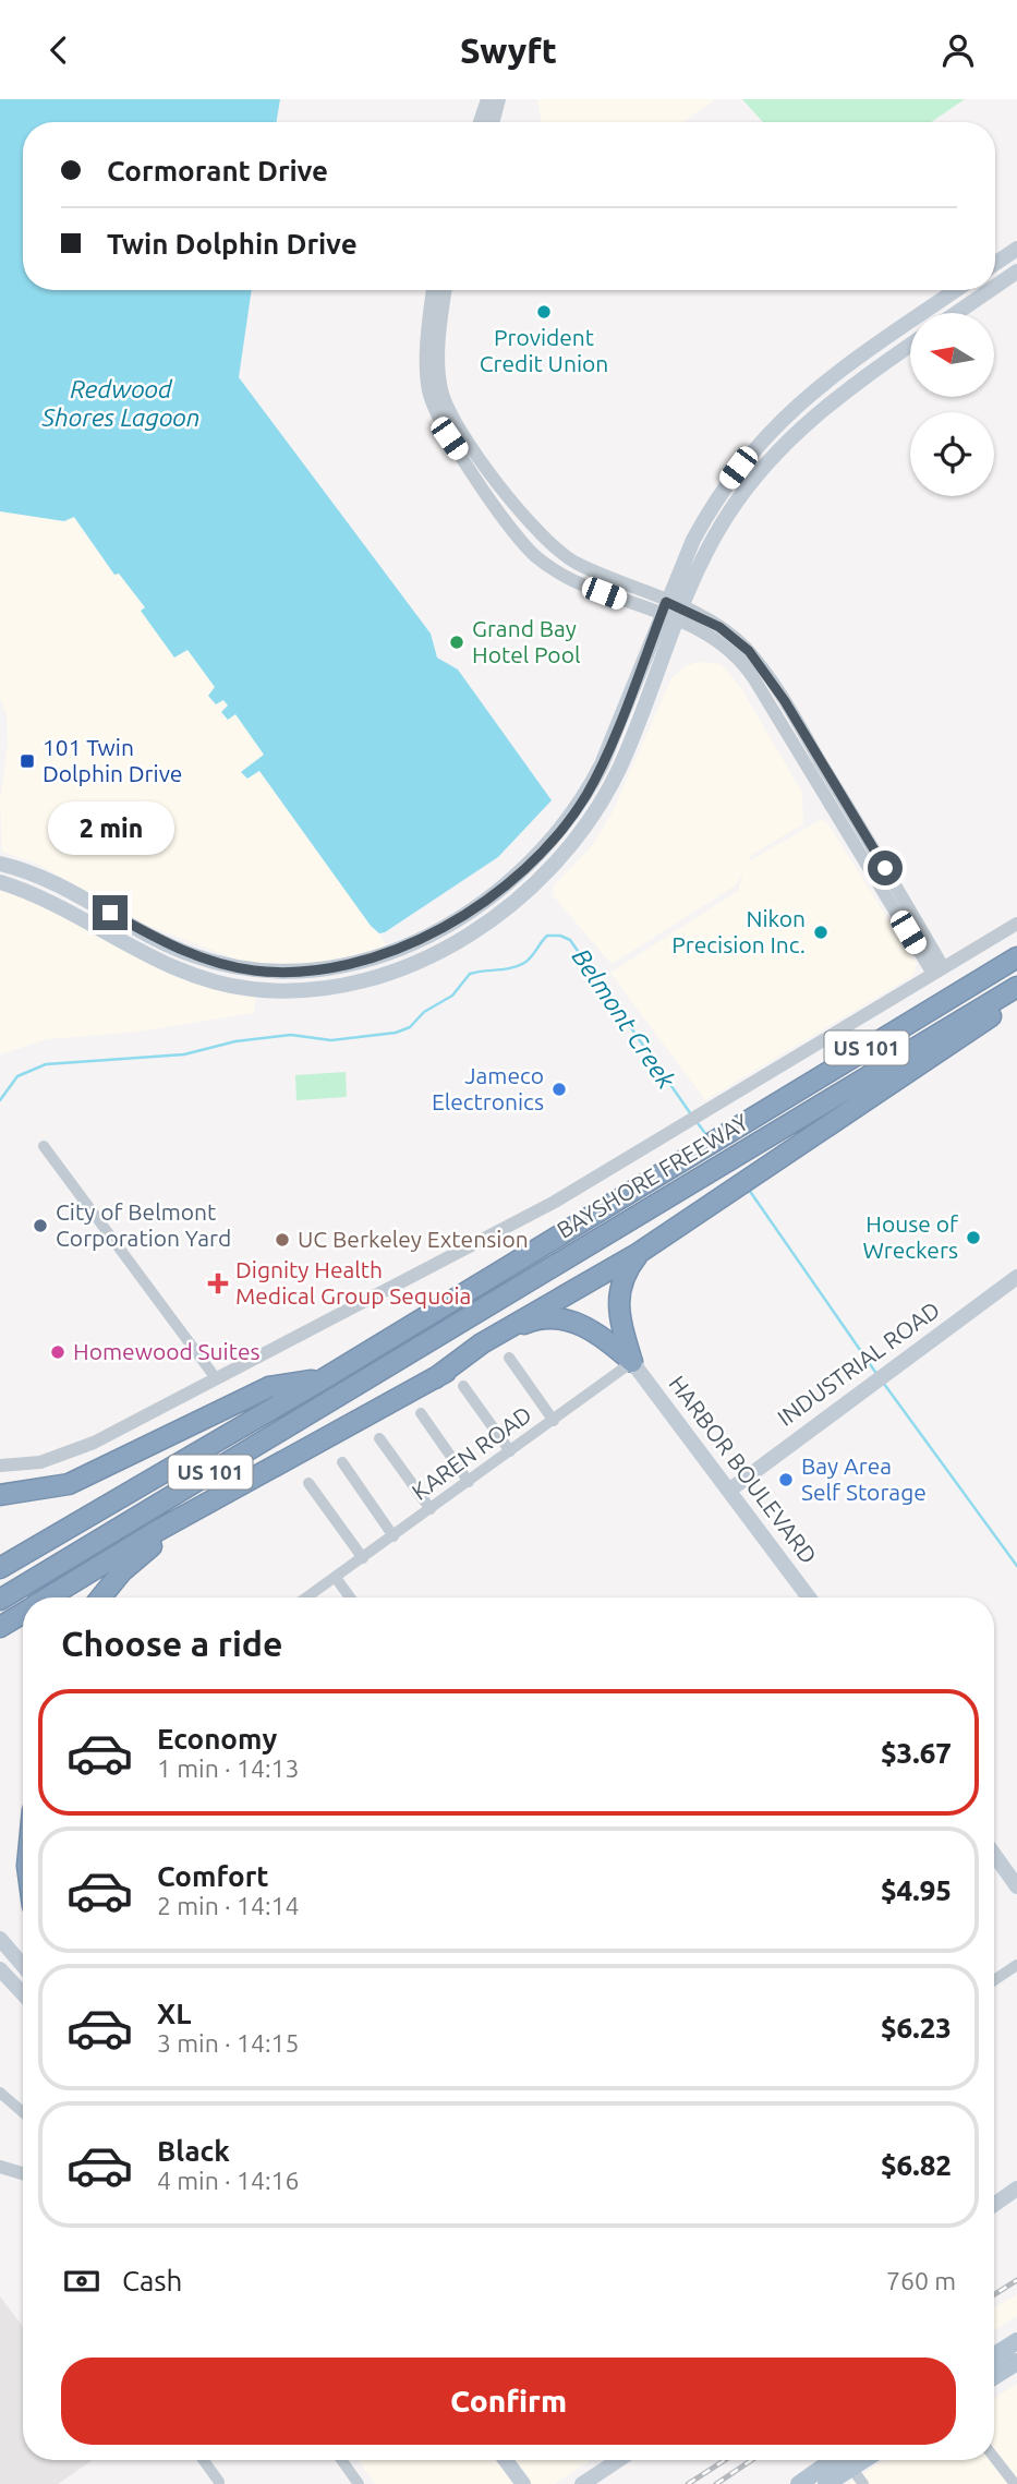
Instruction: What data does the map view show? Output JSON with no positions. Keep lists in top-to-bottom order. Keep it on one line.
{"streets":{"highway":["US 101","BAYSHORE FREEWAY"],"main road":["INDUSTRIAL ROAD","HARBOR BOULEVARD"],"street":["KAREN ROAD"]},"crossings":[["INDUSTRIAL ROAD","HARBOR BOULEVARD"],["KAREN ROAD","HARBOR BOULEVARD"]],"water":["Redwood Shores Lagoon","Belmont Creek"],"places":{"other":["Provident Credit Union","Grand Bay Hotel Pool","Nikon Precision Inc.","Jameco Electronics","City of Belmont Corporation Yard","House of Wreckers","UC Berkeley Extension","Homewood Suites","Bay Area Self Storage"],"transit":["101 Twin Dolphin Drive"],"health":["Dignity Health Medical Group Sequoia"]},"north":"left","page":{"header":"Swyft","banner":["Cormorant Drive","Twin Dolphin Drive"],"bubble":"2 min","heading":"Choose a ride","list":[{"name":"Economy","note":"1 min · 14:13","value":"$3.67"},{"name":"Comfort","note":"2 min · 14:14","value":"$4.95"},{"name":"XL","note":"3 min · 14:15","value":"$6.23"},{"name":"Black","note":"4 min · 14:16","value":"$6.82"}],"pay":["Cash","760 m"],"buttons":"Confirm"}}
